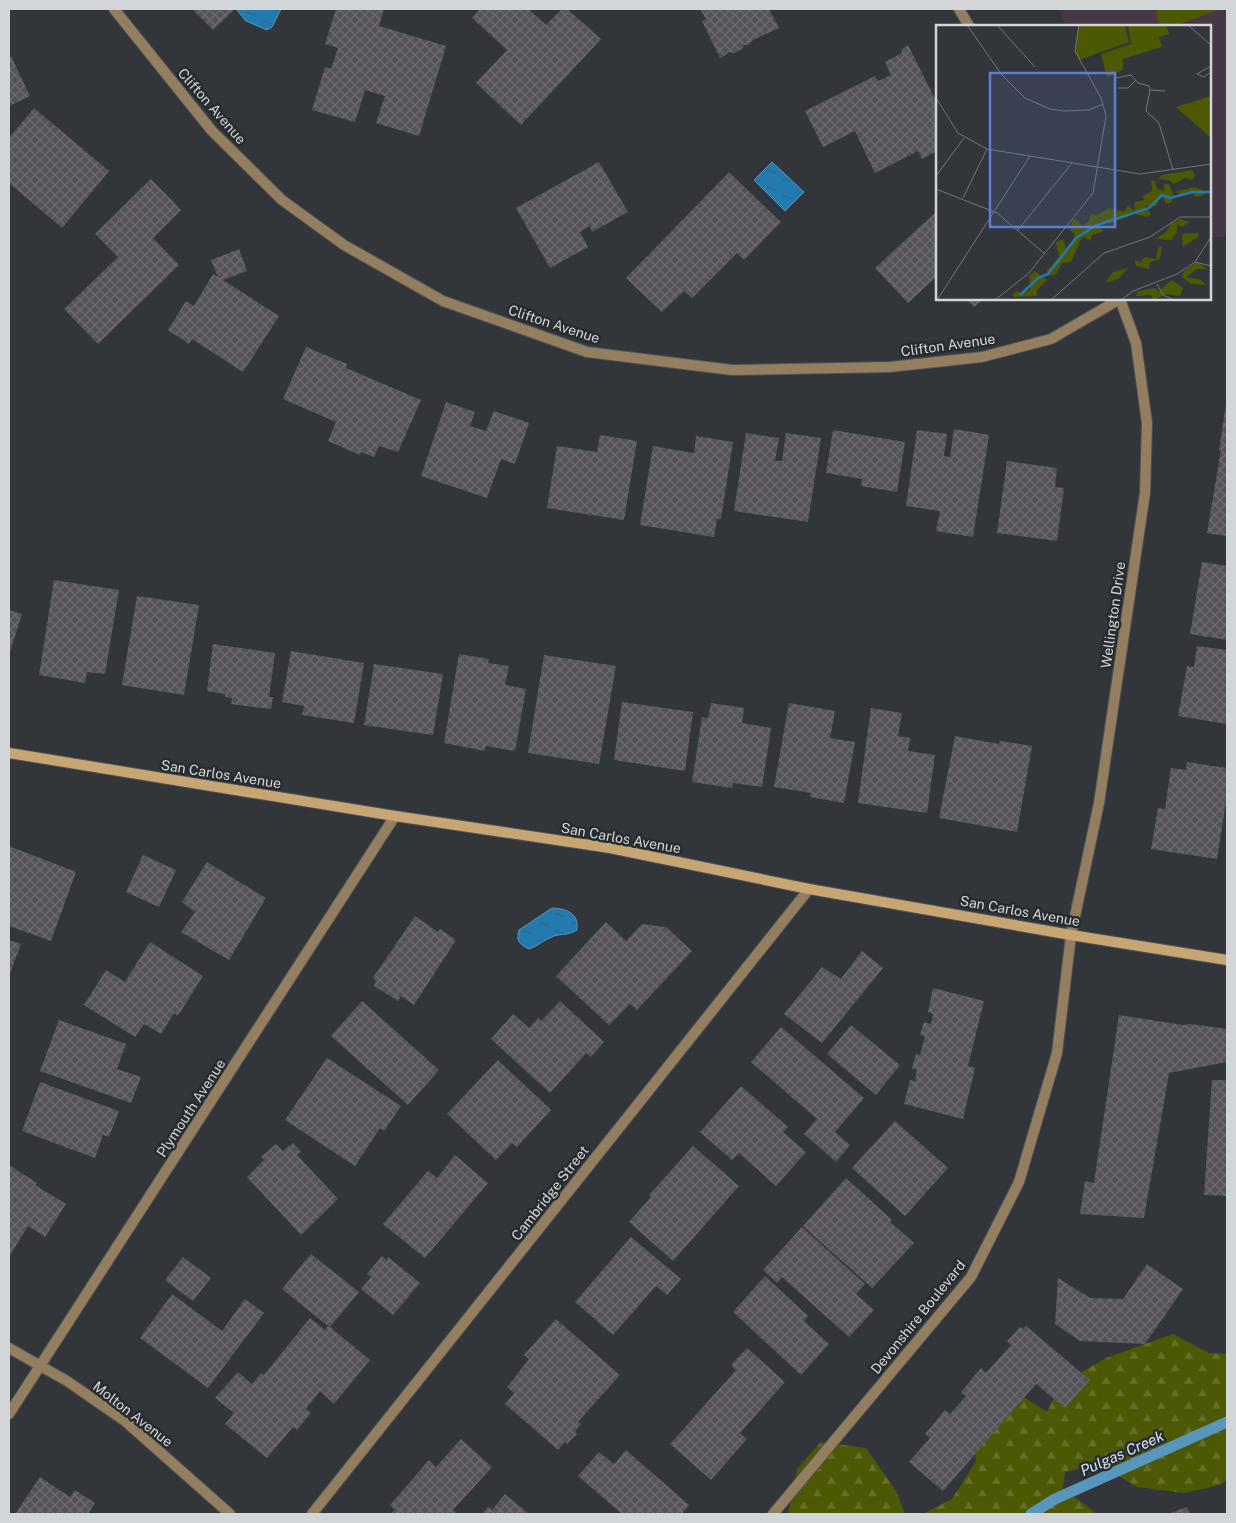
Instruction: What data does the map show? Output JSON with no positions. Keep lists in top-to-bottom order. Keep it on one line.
{"streets":{"main road":["San Carlos Avenue"],"street":["Clifton Avenue","Wellington Drive","Plymouth Avenue","Cambridge Street","Devonshire Boulevard","Molton Avenue"]},"crossings":[["Wellington Drive","San Carlos Avenue"],["Wellington Drive","Devonshire Boulevard"],["San Carlos Avenue","Plymouth Avenue"],["San Carlos Avenue","Cambridge Street"],["San Carlos Avenue","Devonshire Boulevard"],["Plymouth Avenue","Molton Avenue"]],"water":["Pulgas Creek"]}
